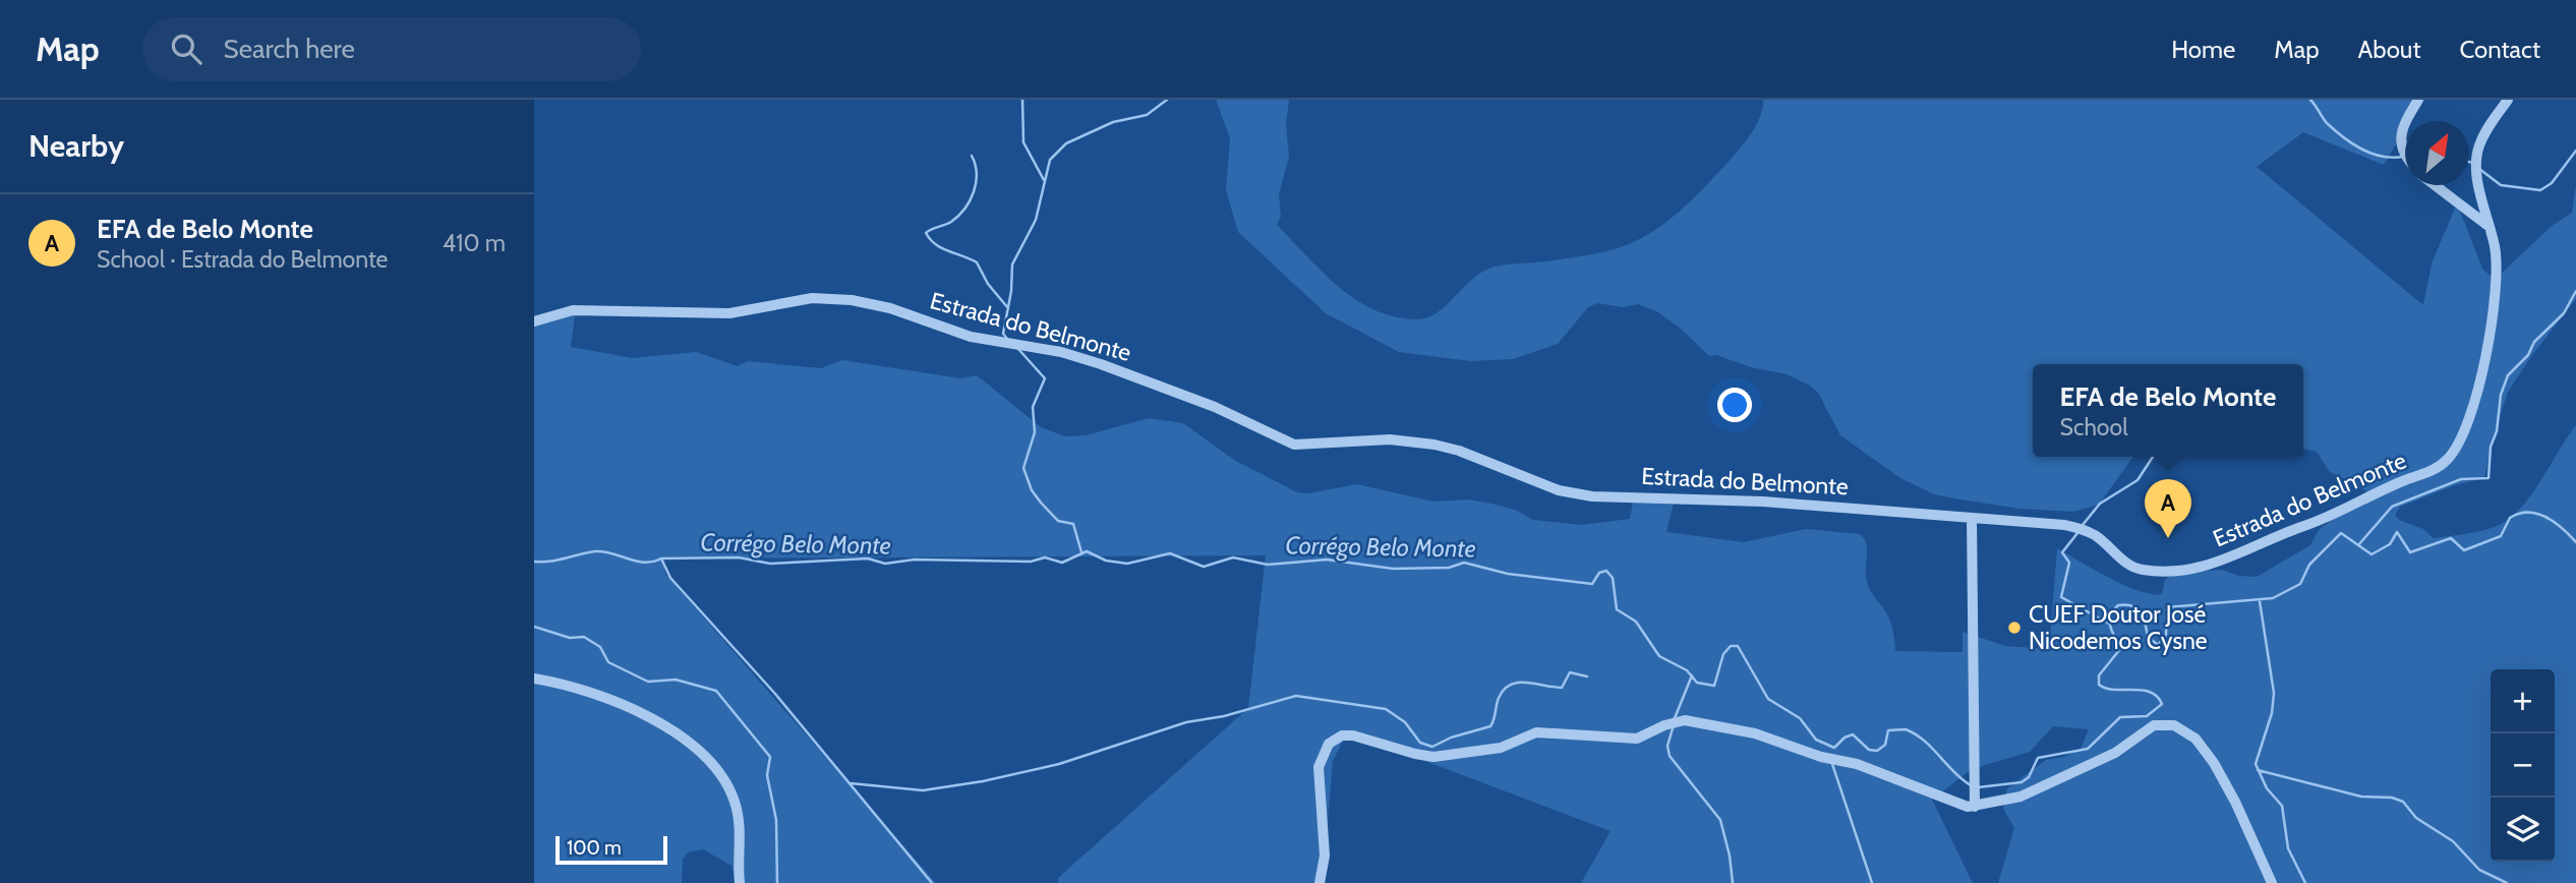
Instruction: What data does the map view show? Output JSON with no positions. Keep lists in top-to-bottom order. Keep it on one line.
{"streets":{"street":["Estrada do Belmonte"]},"water":["Corrégo Belo Monte"],"places":["CUEF Doutor José Nicodemos Cysne"],"scale_bar":"100 m","north":"top right","page":{"header":"Map","search":"Search here","nav":["Home","Map","About","Contact"],"heading":"Nearby","list":[{"mark":"A","name":"EFA de Belo Monte","note":"School · Estrada do Belmonte","value":"410 m"}],"popup":["EFA de Belo Monte","School"],"pins":"A","map_buttons":["+","−"],"scale":"100 m"}}
